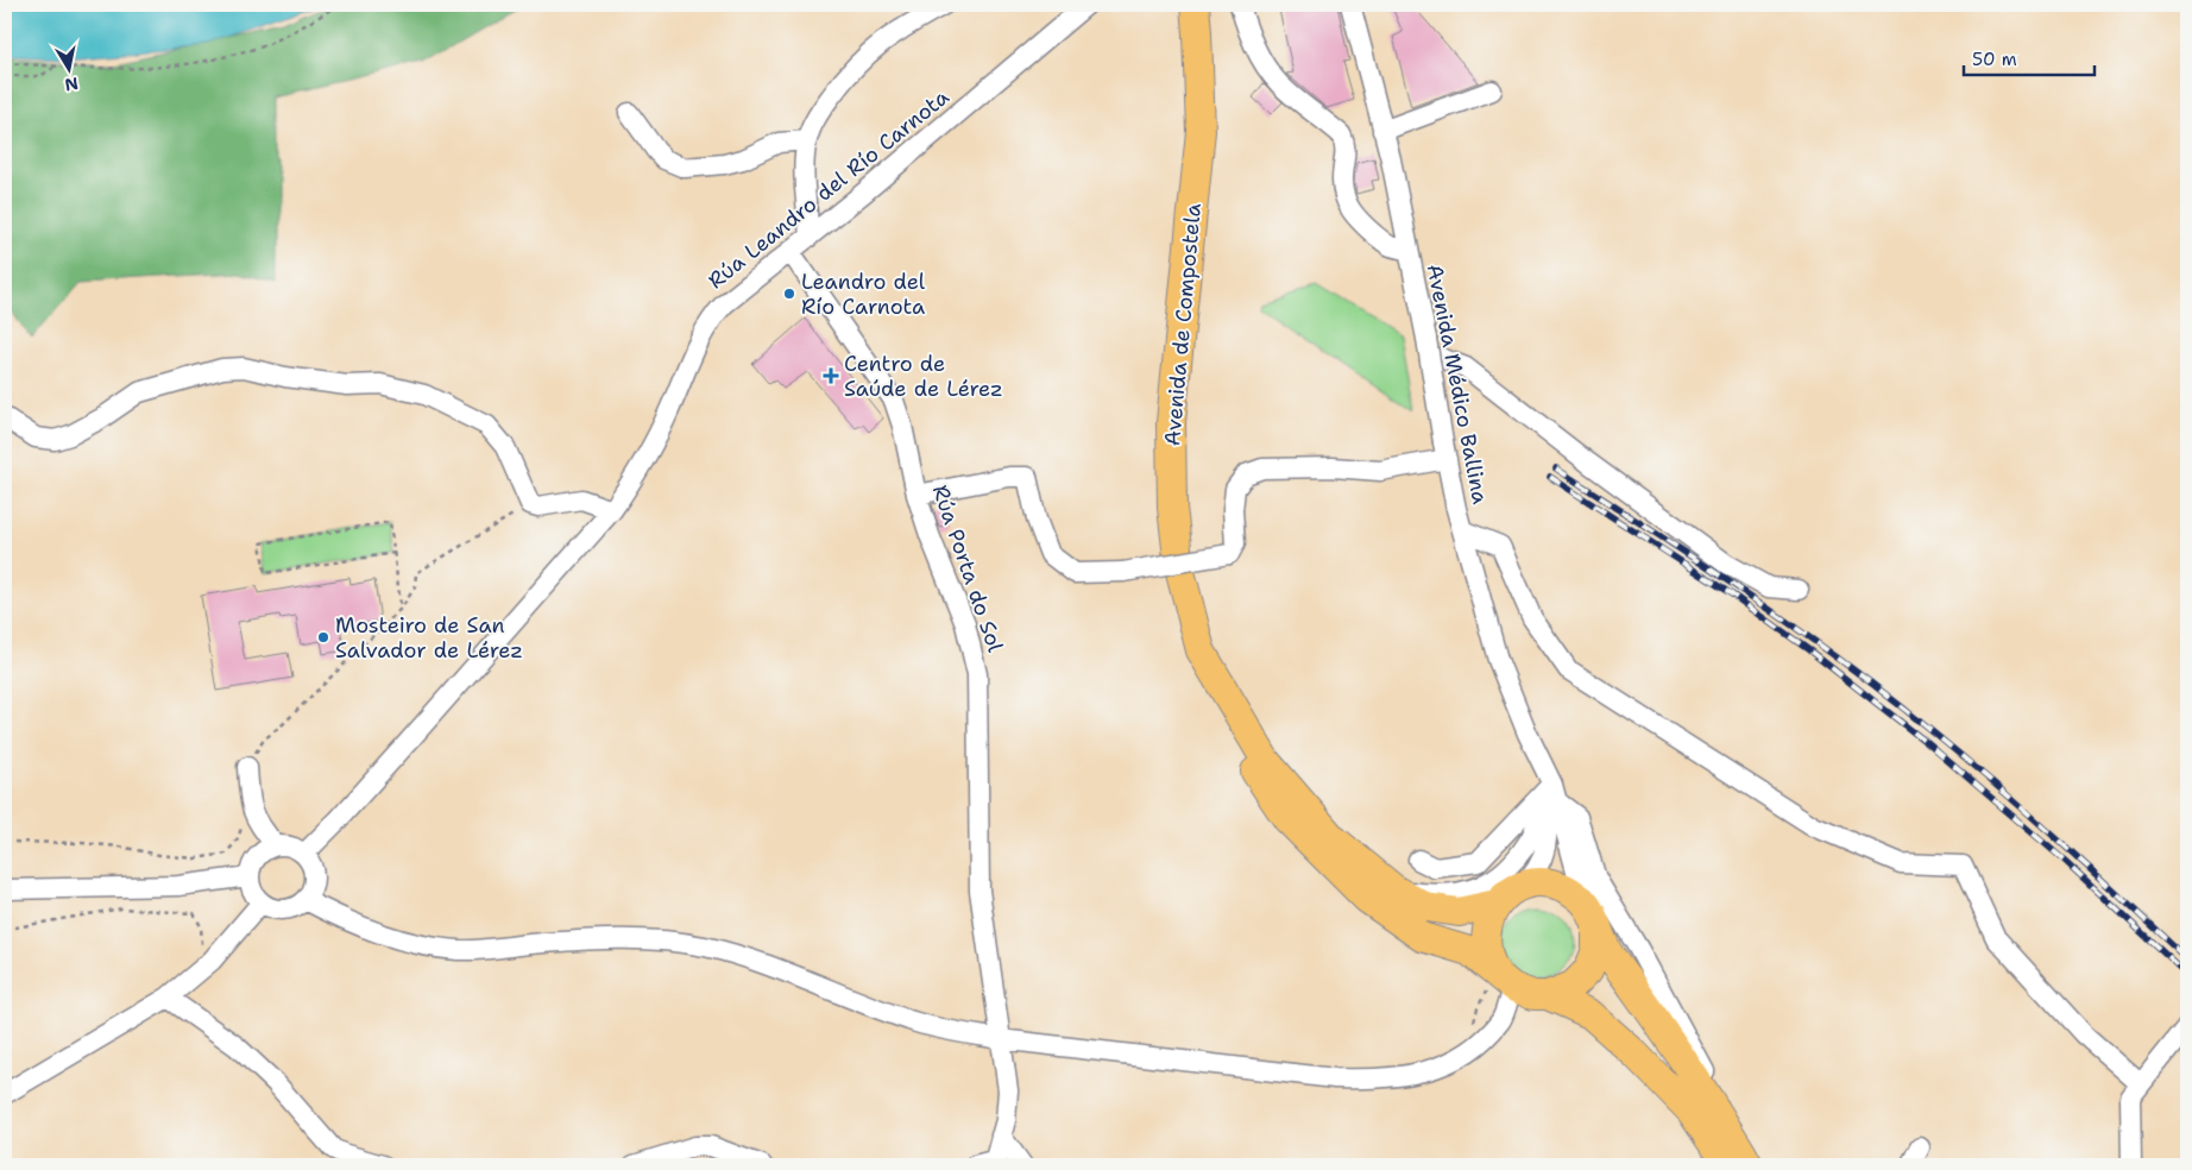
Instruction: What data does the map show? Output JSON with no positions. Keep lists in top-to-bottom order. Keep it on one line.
{"streets":{"highway":["Avenida de Compostela"],"street":["Rúa Leandro del Río Carnota","Avenida Médico Ballina","Rúa Porta do Sol"]},"crossings":[["Rúa Leandro del Río Carnota","Rúa Porta do Sol"],["Avenida de Compostela","Avenida Médico Ballina"]],"places":{"other":["Leandro del Río Carnota","Mosteiro de San Salvador de Lérez"],"health":["Centro de Saúde de Lérez"]},"scale_bar":"50 m","north":"bottom"}
